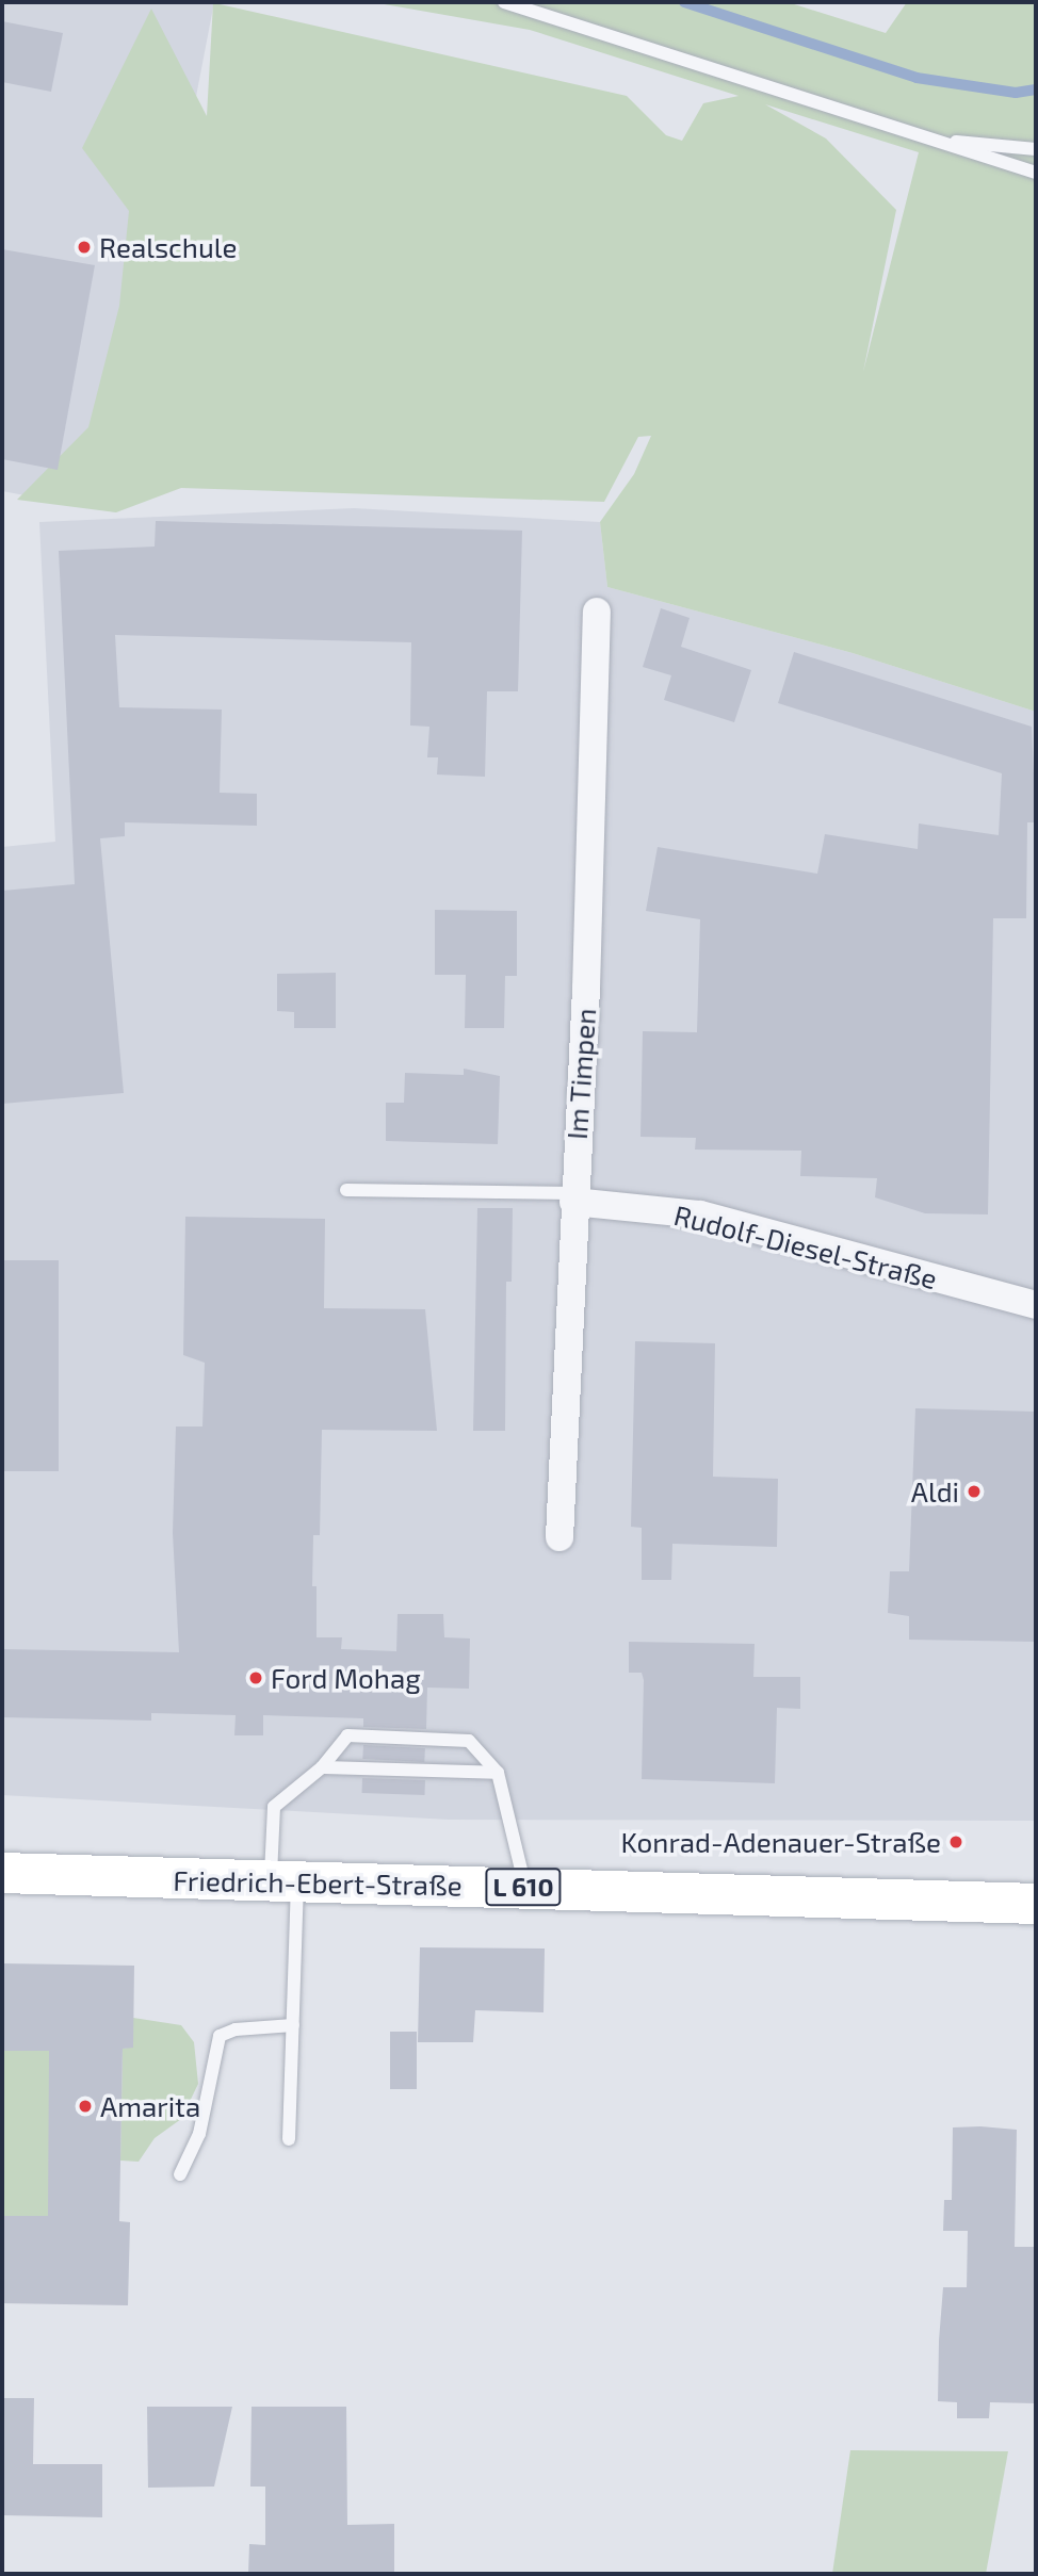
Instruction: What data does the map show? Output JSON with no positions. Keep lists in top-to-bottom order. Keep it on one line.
{"streets":{"main road":["Friedrich-Ebert-Straße","L 610"],"street":["Im Timpen","Rudolf-Diesel-Straße"]},"crossings":[["Im Timpen","Rudolf-Diesel-Straße"]],"places":["Realschule","Aldi","Ford Mohag","Konrad-Adenauer-Straße","Amarita"]}
